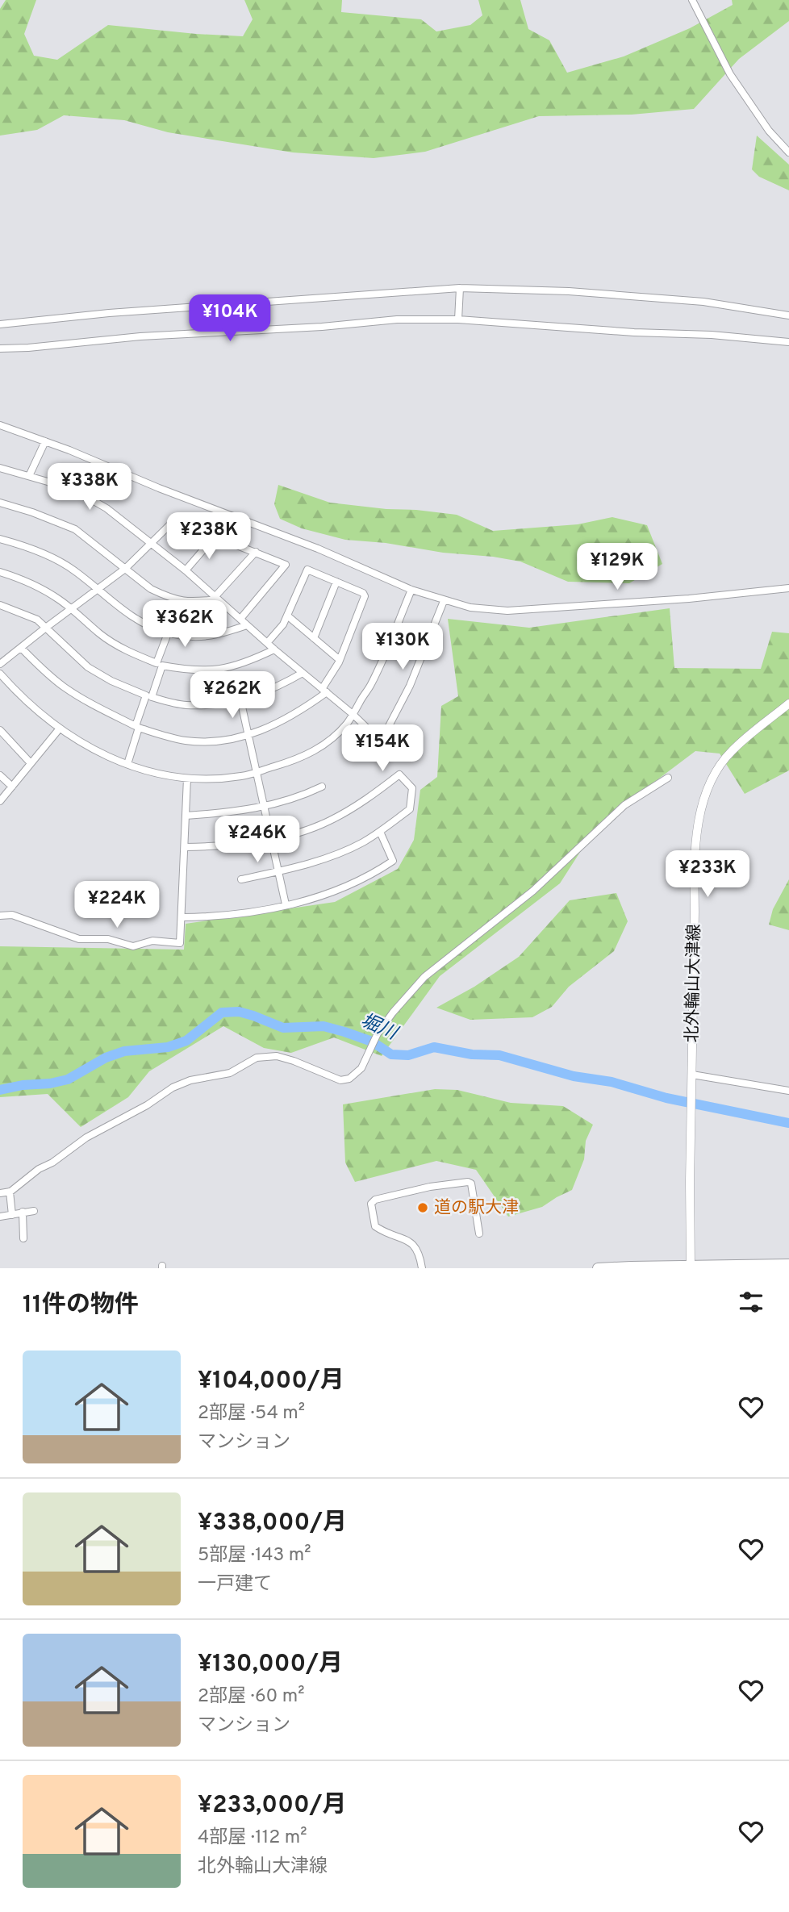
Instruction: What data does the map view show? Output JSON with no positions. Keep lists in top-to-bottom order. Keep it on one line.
{"streets":{"main road":["北外輪山大津線"]},"water":["堀川"],"places":["道の駅大津"],"page":{"price":["¥104K","¥338K","¥238K","¥129K","¥362K","¥130K","¥262K","¥154K","¥246K","¥233K","¥224K"],"heading":"11件の物件","list":[{"name":"¥104,000/月","note":"2部屋 · 54 m² · マンション"},{"name":"¥338,000/月","note":"5部屋 · 143 m² · 一戸建て"},{"name":"¥130,000/月","note":"2部屋 · 60 m² · マンション"},{"name":"¥233,000/月","note":"4部屋 · 112 m² · 北外輪山大津線"}]}}
